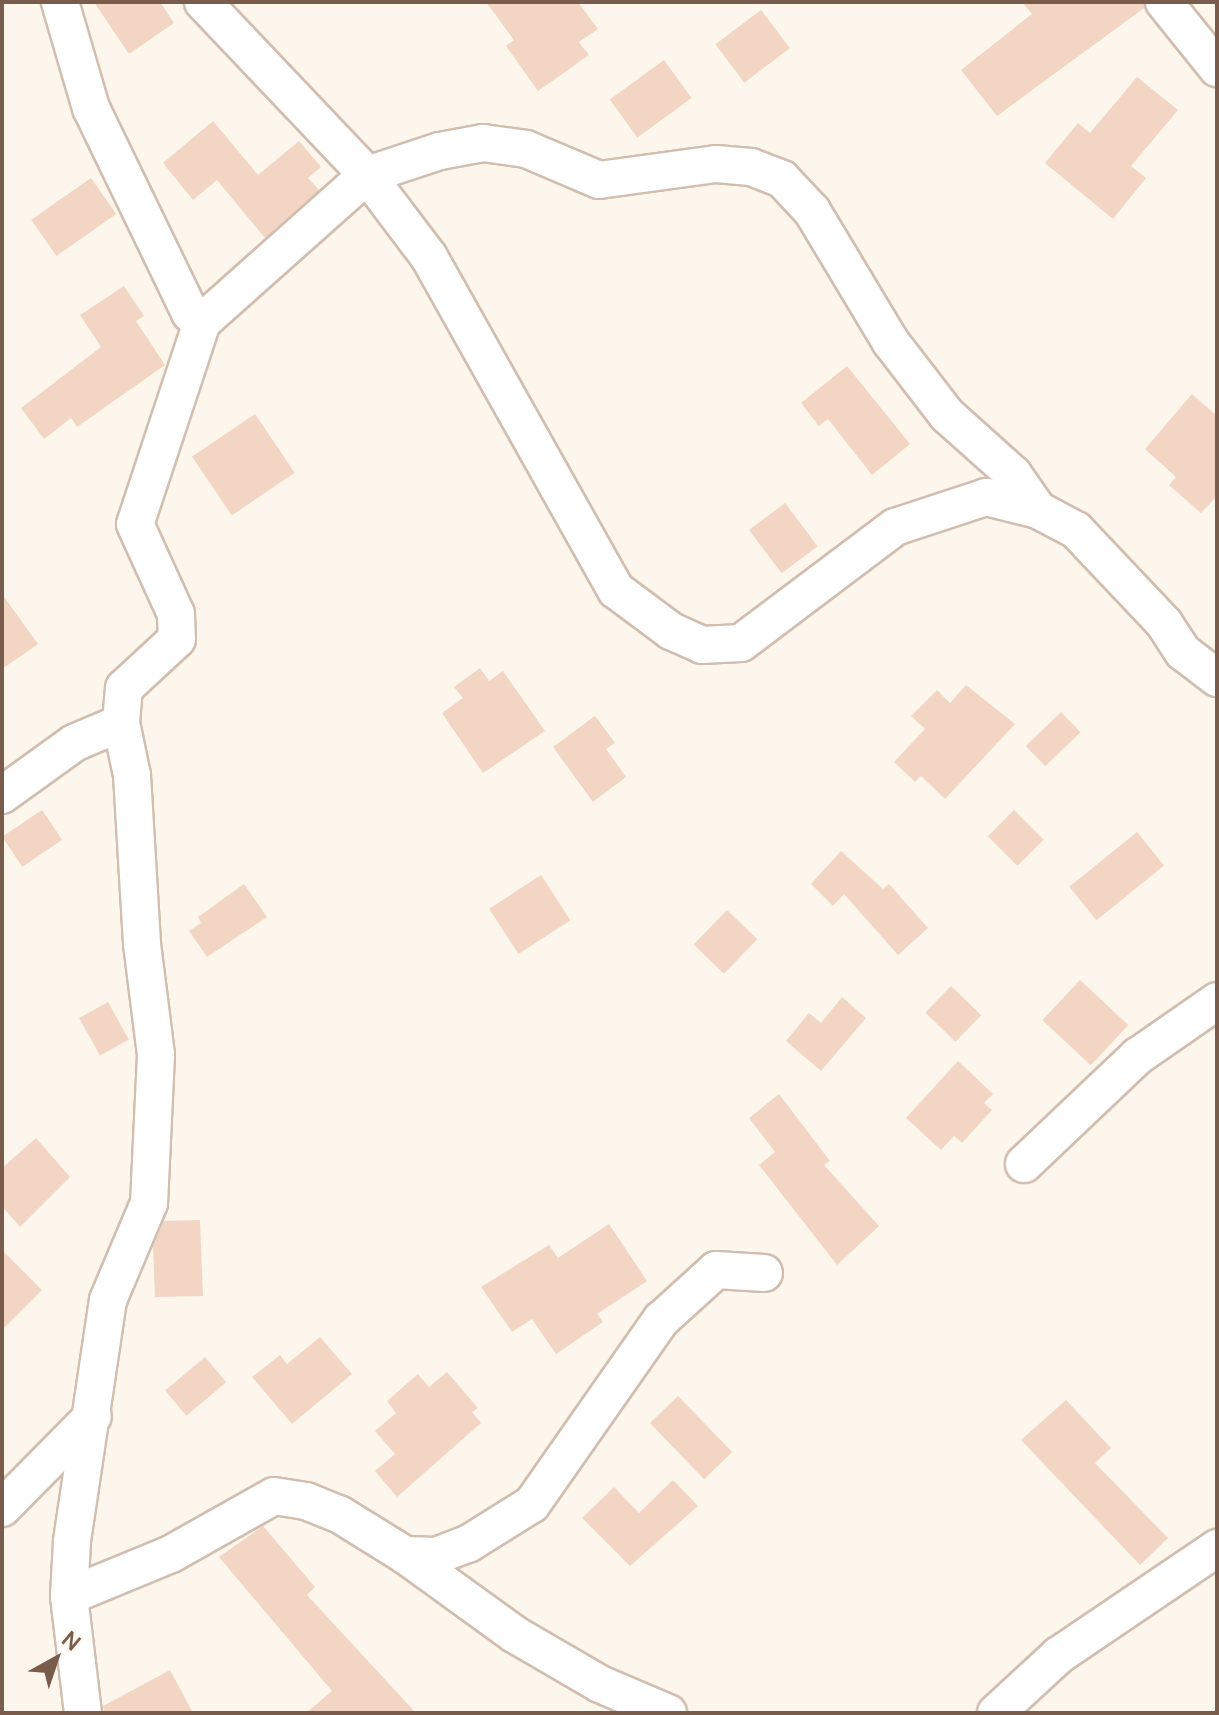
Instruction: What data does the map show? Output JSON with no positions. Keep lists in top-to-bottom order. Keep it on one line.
{"north":"top right"}
